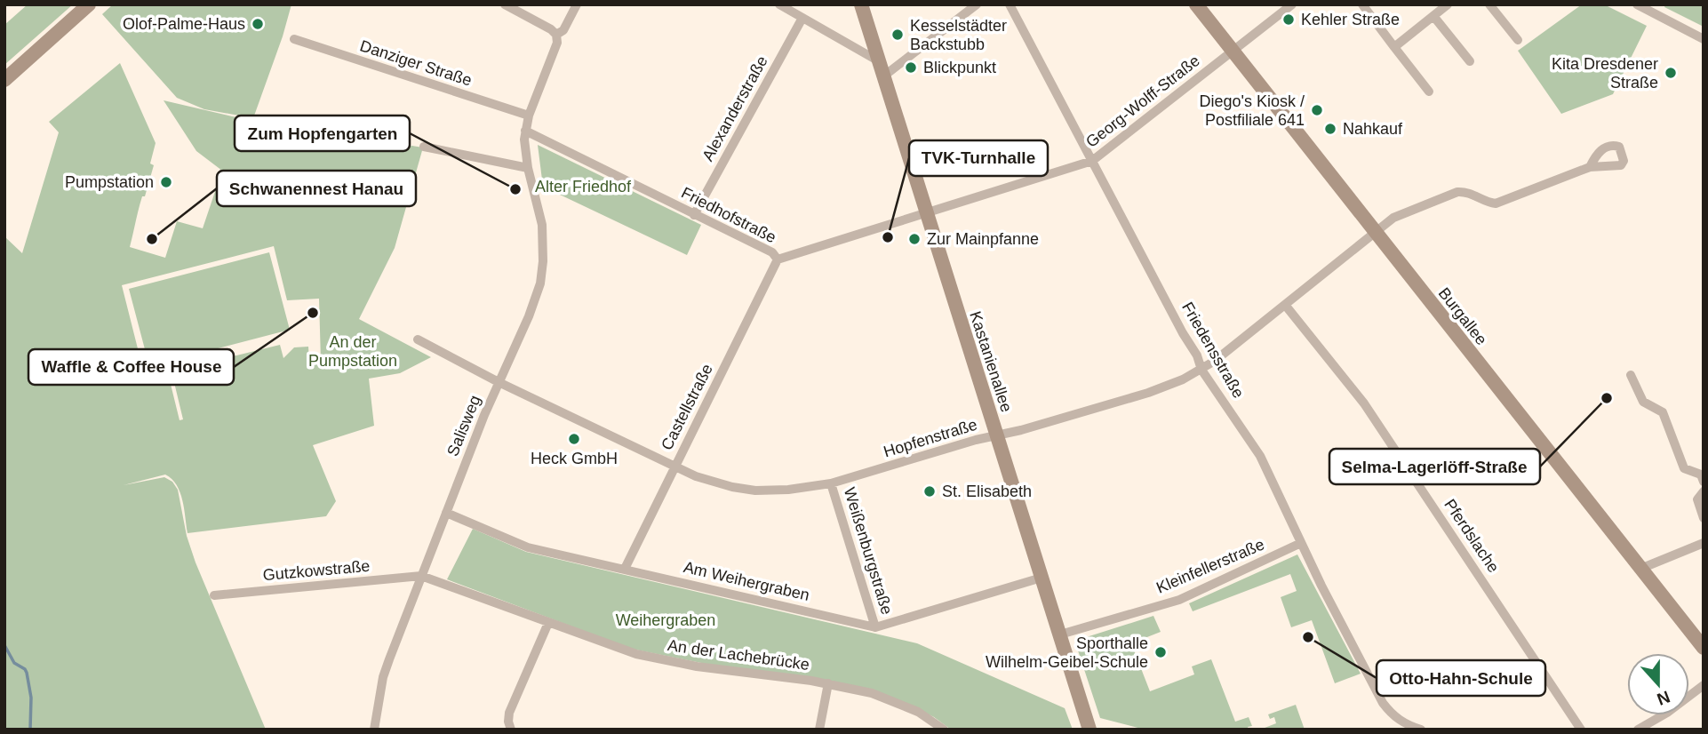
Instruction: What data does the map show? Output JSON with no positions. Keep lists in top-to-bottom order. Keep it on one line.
{"streets":{"street":["Danziger Straße","Georg-Wolff-Straße","Alexanderstraße","Friedhofstraße","Burgallee","Friedensstraße","Kastanienallee","Castellstraße","Salisweg","Hopfenstraße","Pferdslache","Weißenburgstraße","Kleinfellerstraße","Gutzkowstraße","Am Weihergraben","An der Lachebrücke"]},"crossings":[["Danziger Straße","Salisweg"],["Georg-Wolff-Straße","Friedhofstraße"],["Georg-Wolff-Straße","Burgallee"],["Georg-Wolff-Straße","Friedensstraße"],["Georg-Wolff-Straße","Kastanienallee"],["Alexanderstraße","Friedhofstraße"],["Friedhofstraße","Kastanienallee"],["Friedhofstraße","Castellstraße"],["Friedhofstraße","Salisweg"],["Burgallee","Hopfenstraße"],["Friedensstraße","Hopfenstraße"],["Friedensstraße","Kleinfellerstraße"],["Kastanienallee","Hopfenstraße"],["Kastanienallee","Kleinfellerstraße"],["Kastanienallee","Am Weihergraben"],["Castellstraße","Hopfenstraße"],["Castellstraße","Am Weihergraben"],["Salisweg","Hopfenstraße"],["Salisweg","Gutzkowstraße"],["Salisweg","Am Weihergraben"],["Salisweg","An der Lachebrücke"],["Hopfenstraße","Pferdslache"],["Hopfenstraße","Weißenburgstraße"],["Weißenburgstraße","Am Weihergraben"],["Gutzkowstraße","An der Lachebrücke"]],"parks":["Alter Friedhof","An der Pumpstation","Weihergraben"],"places":["Kehler Straße","Olof-Palme-Haus","Kesselstädter Backstubb","Blickpunkt","Kita Dresdener Straße","Diego's Kiosk / Postfiliale 641","Nahkauf","Pumpstation","Zum Hopfengarten","TVK-Turnhalle","Schwanennest Hanau","Zur Mainpfanne","Waffle & Coffee House","Selma-Lagerlöff-Straße","Heck GmbH","St. Elisabeth","Otto-Hahn-Schule","Sporthalle Wilhelm-Geibel-Schule"],"north":"bottom"}
